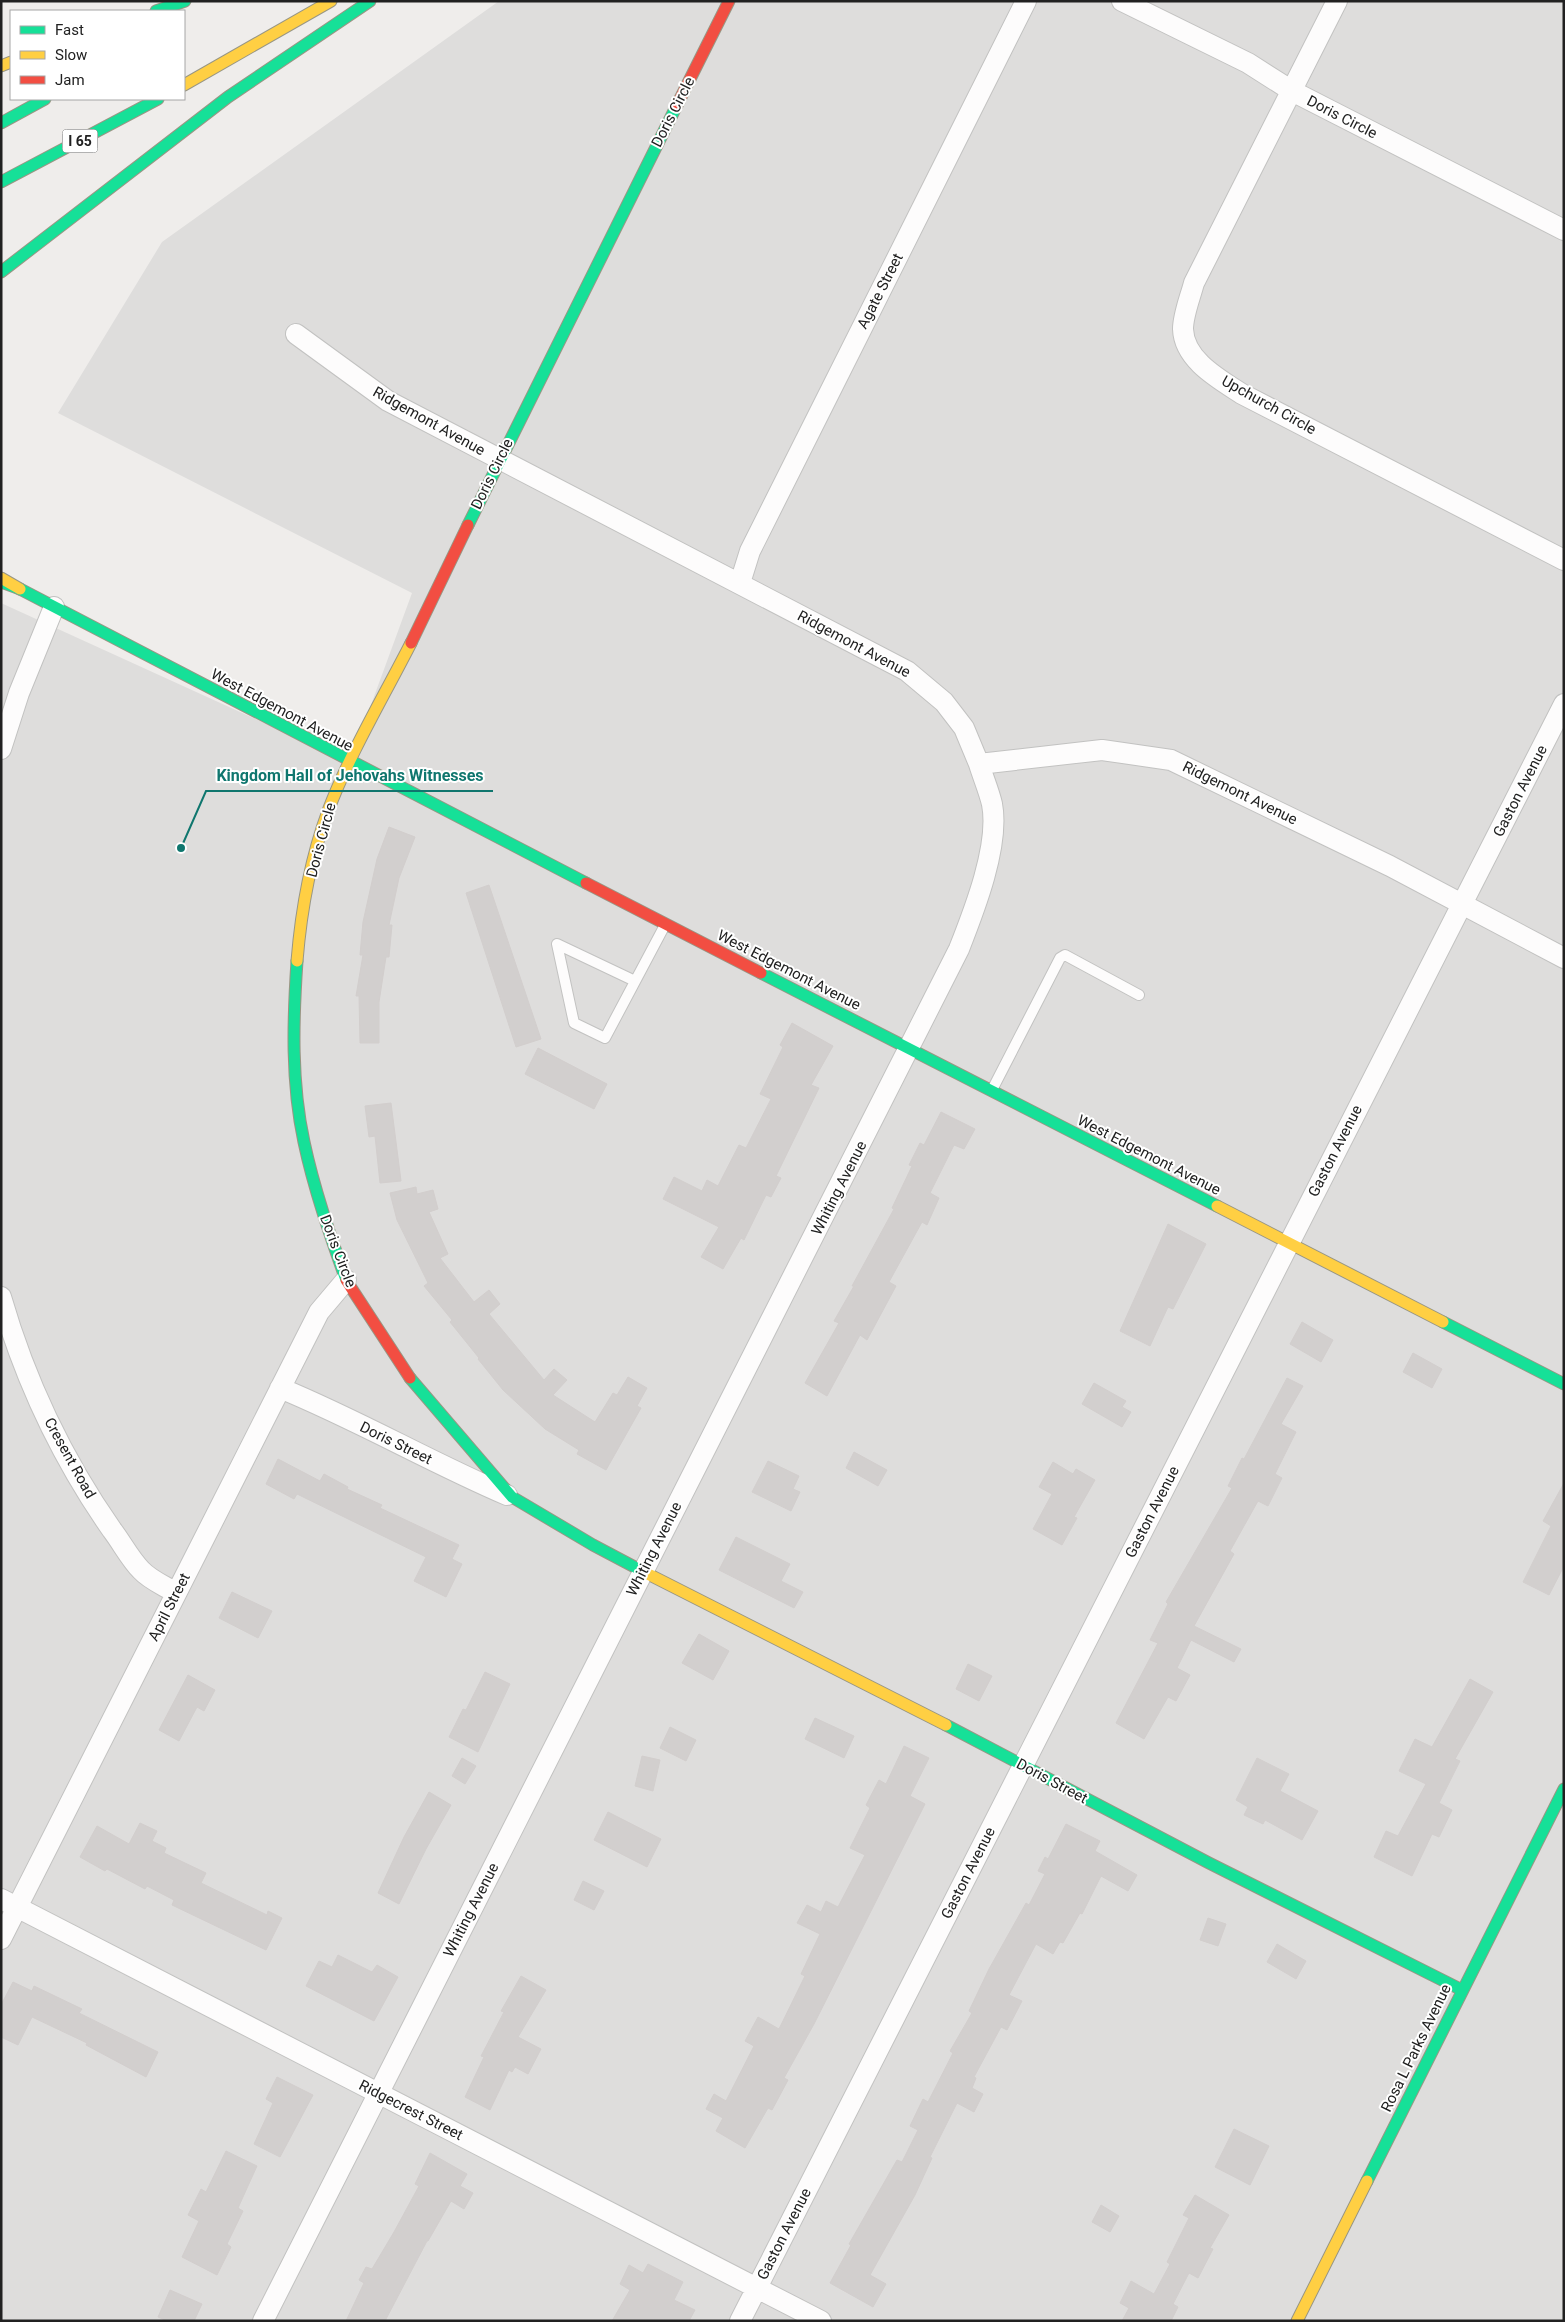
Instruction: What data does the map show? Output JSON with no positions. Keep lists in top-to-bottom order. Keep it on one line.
{"streets":{"main road":["Doris Circle","I 65","West Edgemont Avenue","Doris Street","Rosa L Parks Avenue"],"street":["Agate Street","Upchurch Circle","Ridgemont Avenue","Gaston Avenue","Whiting Avenue","Cresent Road","April Street","Ridgecrest Street"]},"crossings":[["Doris Circle","Upchurch Circle"],["Doris Circle","Ridgemont Avenue"],["Doris Circle","West Edgemont Avenue"],["Doris Circle","Whiting Avenue"],["Doris Circle","Doris Street"],["Doris Circle","April Street"],["Agate Street","Ridgemont Avenue"],["Ridgemont Avenue","Gaston Avenue"],["Ridgemont Avenue","Whiting Avenue"],["West Edgemont Avenue","Gaston Avenue"],["West Edgemont Avenue","Whiting Avenue"],["Gaston Avenue","Doris Street"],["Gaston Avenue","Ridgecrest Street"],["Whiting Avenue","Doris Street"],["Whiting Avenue","Ridgecrest Street"],["Doris Street","April Street"],["Doris Street","Rosa L Parks Avenue"],["Cresent Road","April Street"],["April Street","Ridgecrest Street"]],"places":["Kingdom Hall of Jehovahs Witnesses"],"legend":["Fast","Slow","Jam"]}
